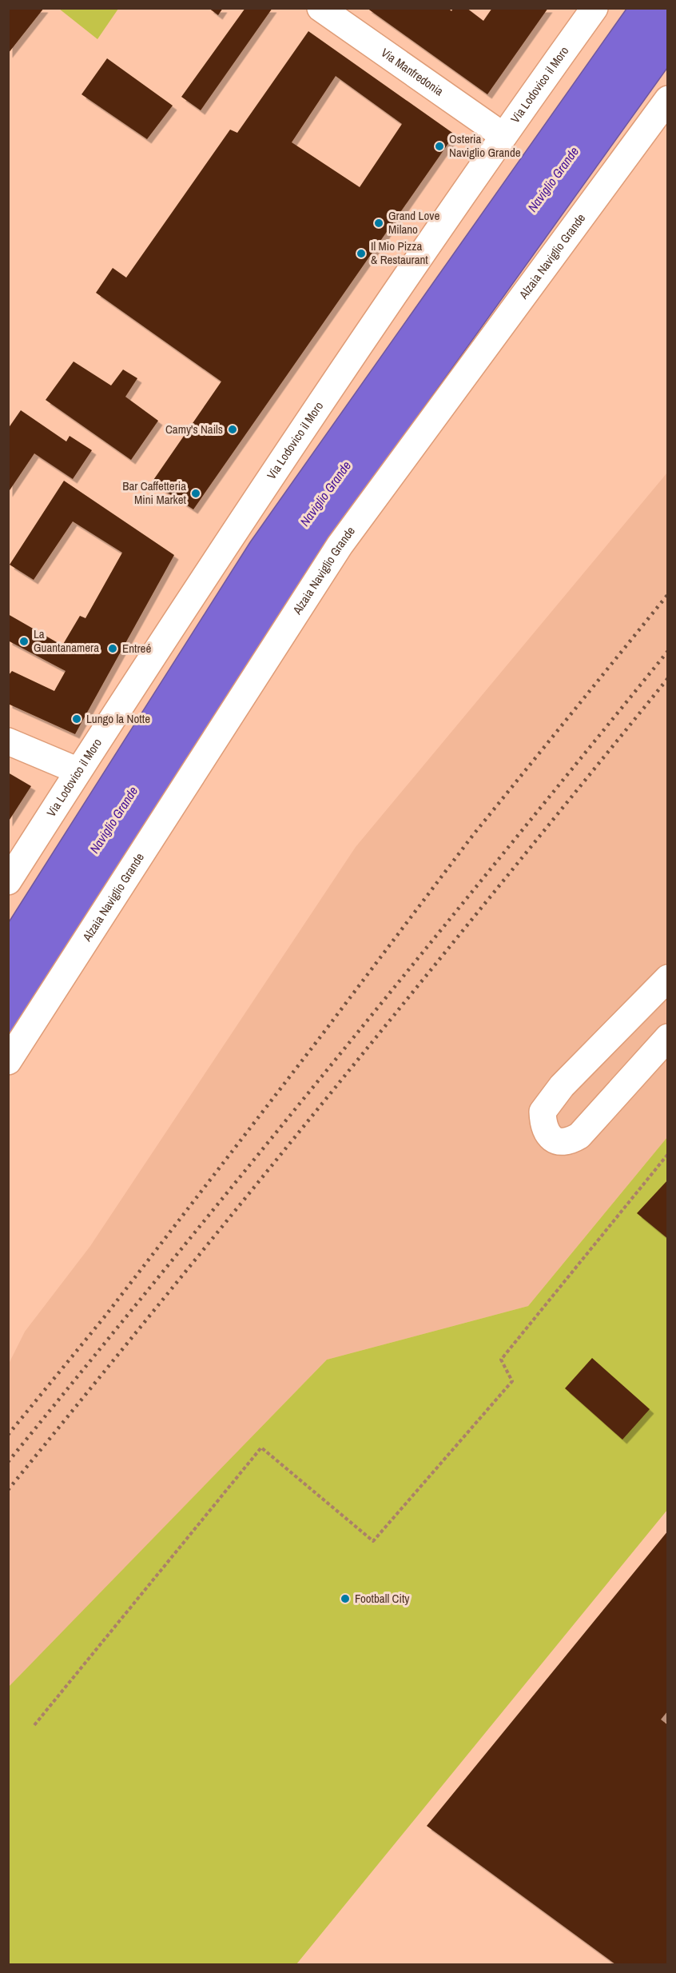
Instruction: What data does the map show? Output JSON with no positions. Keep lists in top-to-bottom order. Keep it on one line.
{"streets":{"street":["Via Manfredonia","Via Lodovico il Moro","Alzaia Naviglio Grande"]},"crossings":[["Via Manfredonia","Via Lodovico il Moro"]],"water":["Naviglio Grande"],"places":["Osteria Naviglio Grande","Grand Love Milano","Il Mio Pizza & Restaurant","Camy's Nails","Bar Caffetteria Mini Market","La Guantanamera","Entreé","Lungo la Notte","Football City"]}
